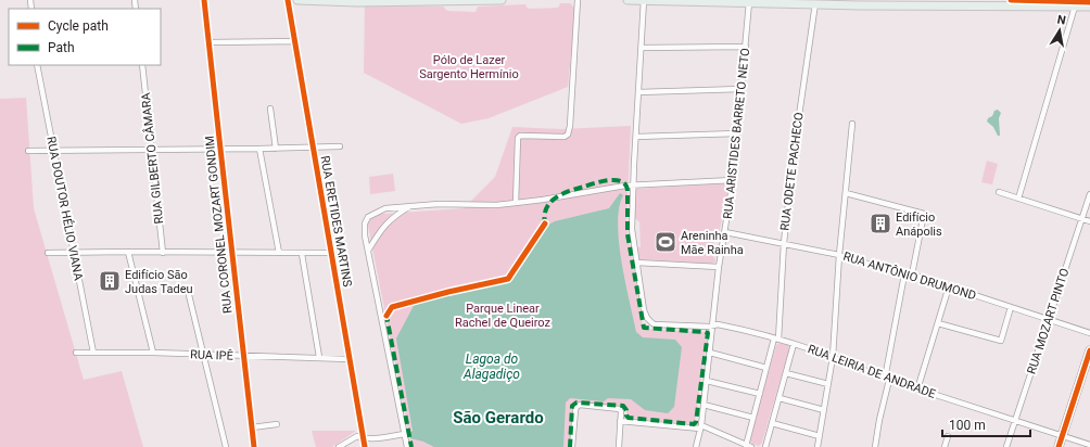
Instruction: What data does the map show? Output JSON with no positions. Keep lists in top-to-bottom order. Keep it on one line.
{"streets":{"street":["RUA ARISTIDES BARRETO NETO","RUA GILBERTO CÂMARA","RUA ODETE PACHECO","RUA DOUTOR HÉLIO VIANA","RUA ERETIDES MARTINS","RUA CORONEL MOZART GONDIM","RUA ANTÔNIO DRUMOND","RUA MOZART PINTO","RUA IPÊ","RUA LEIRIA DE ANDRADE"]},"crossings":[["RUA ARISTIDES BARRETO NETO","RUA ANTÔNIO DRUMOND"],["RUA ARISTIDES BARRETO NETO","RUA LEIRIA DE ANDRADE"],["RUA ODETE PACHECO","RUA ANTÔNIO DRUMOND"],["RUA ODETE PACHECO","RUA LEIRIA DE ANDRADE"],["RUA DOUTOR HÉLIO VIANA","RUA IPÊ"],["RUA ERETIDES MARTINS","RUA IPÊ"],["RUA CORONEL MOZART GONDIM","RUA IPÊ"],["RUA ANTÔNIO DRUMOND","RUA MOZART PINTO"],["RUA MOZART PINTO","RUA LEIRIA DE ANDRADE"]],"districts":["São Gerardo"],"water":["Lagoa do Alagadiço"],"parks":["Pólo de Lazer Sargento Hermínio","Parque Linear Rachel de Queiroz"],"places":{"building":["Edifício Anápolis","Edifício São Judas Tadeu"],"sports":["Areninha Mãe Rainha"]},"legend":["Cycle path","Path"],"scale_bar":"100 m","north":"top"}
